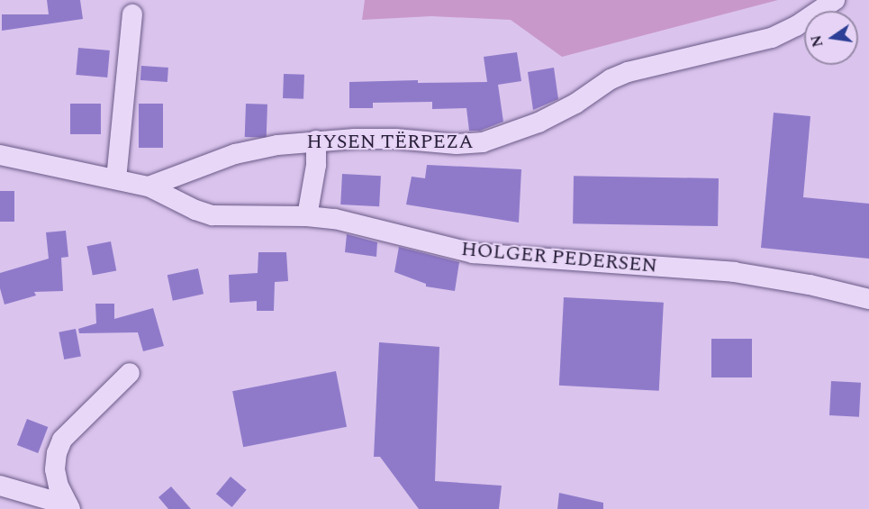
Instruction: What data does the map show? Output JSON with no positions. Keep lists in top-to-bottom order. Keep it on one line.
{"streets":{"street":["HYSEN TËRPEZA","HOLGER PEDERSEN"]},"crossings":[["HYSEN TËRPEZA","HOLGER PEDERSEN"]],"north":"left"}
